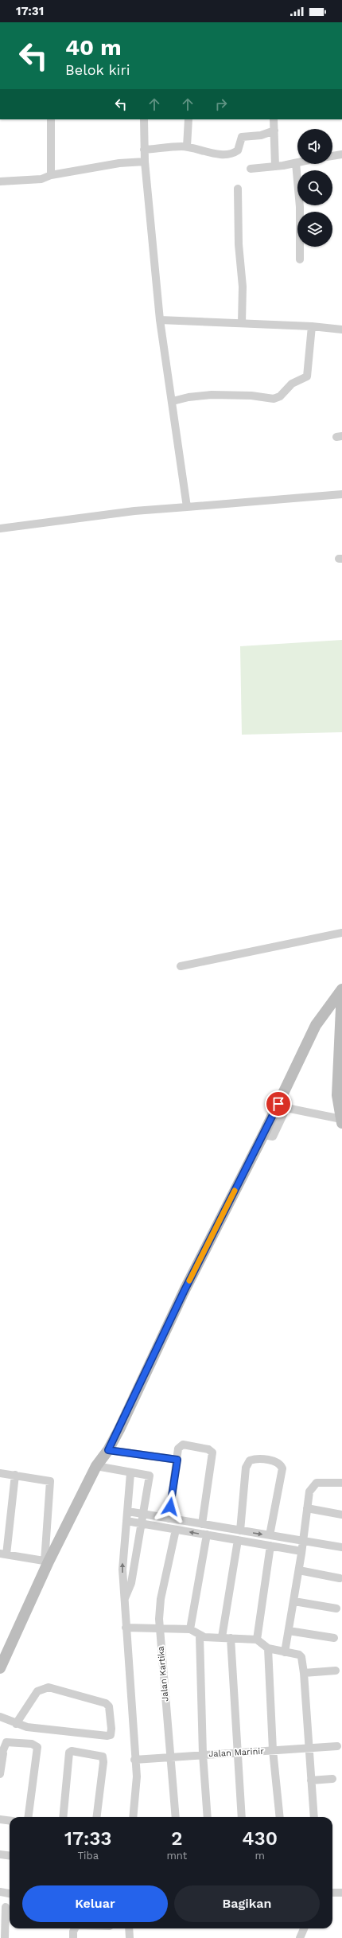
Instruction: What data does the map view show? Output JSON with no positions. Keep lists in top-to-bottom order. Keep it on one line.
{"streets":{"street":["Jalan Kartika","Jalan Marinir"]},"crossings":[["Jalan Kartika","Jalan Marinir"]],"page":{"status":"17:31","turn":["40 m","Belok kiri"],"eta":["17:33","Tiba","2","mnt","430","m"],"buttons":["Keluar","Bagikan"]}}
